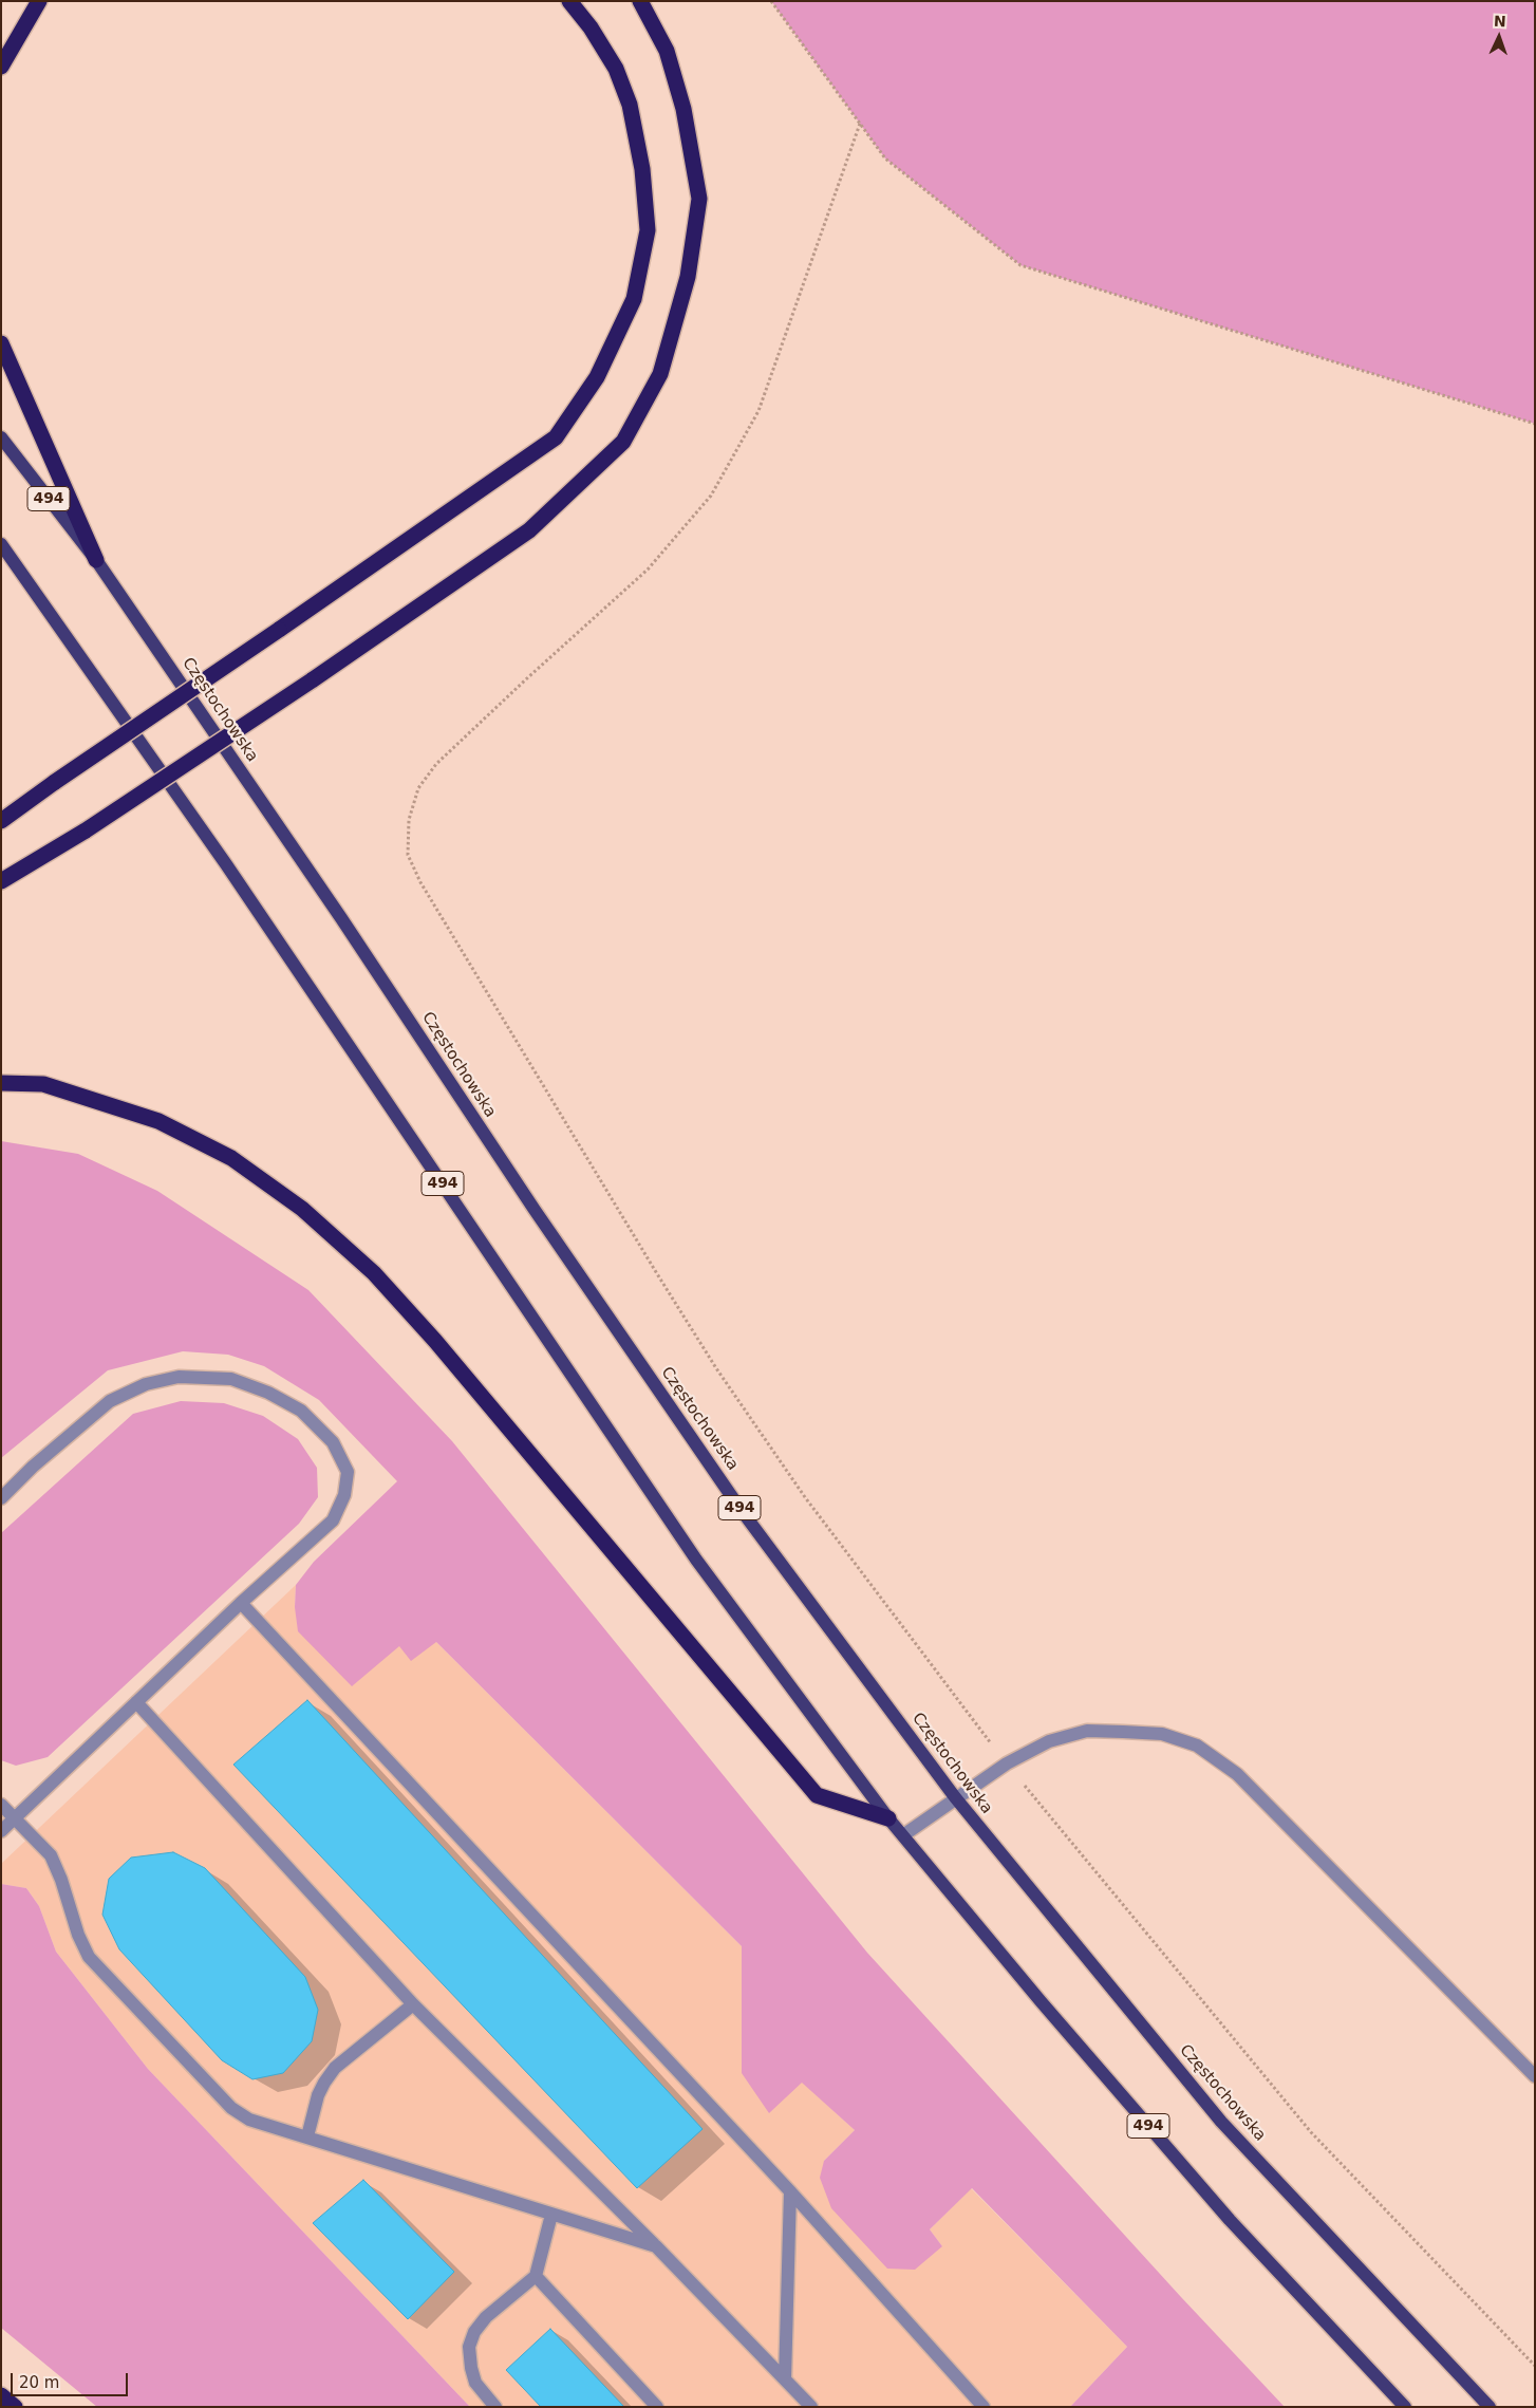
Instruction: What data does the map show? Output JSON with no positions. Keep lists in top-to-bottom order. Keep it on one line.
{"streets":{"main road":["494","Częstochowska"]},"scale_bar":"20 m","north":"top"}
